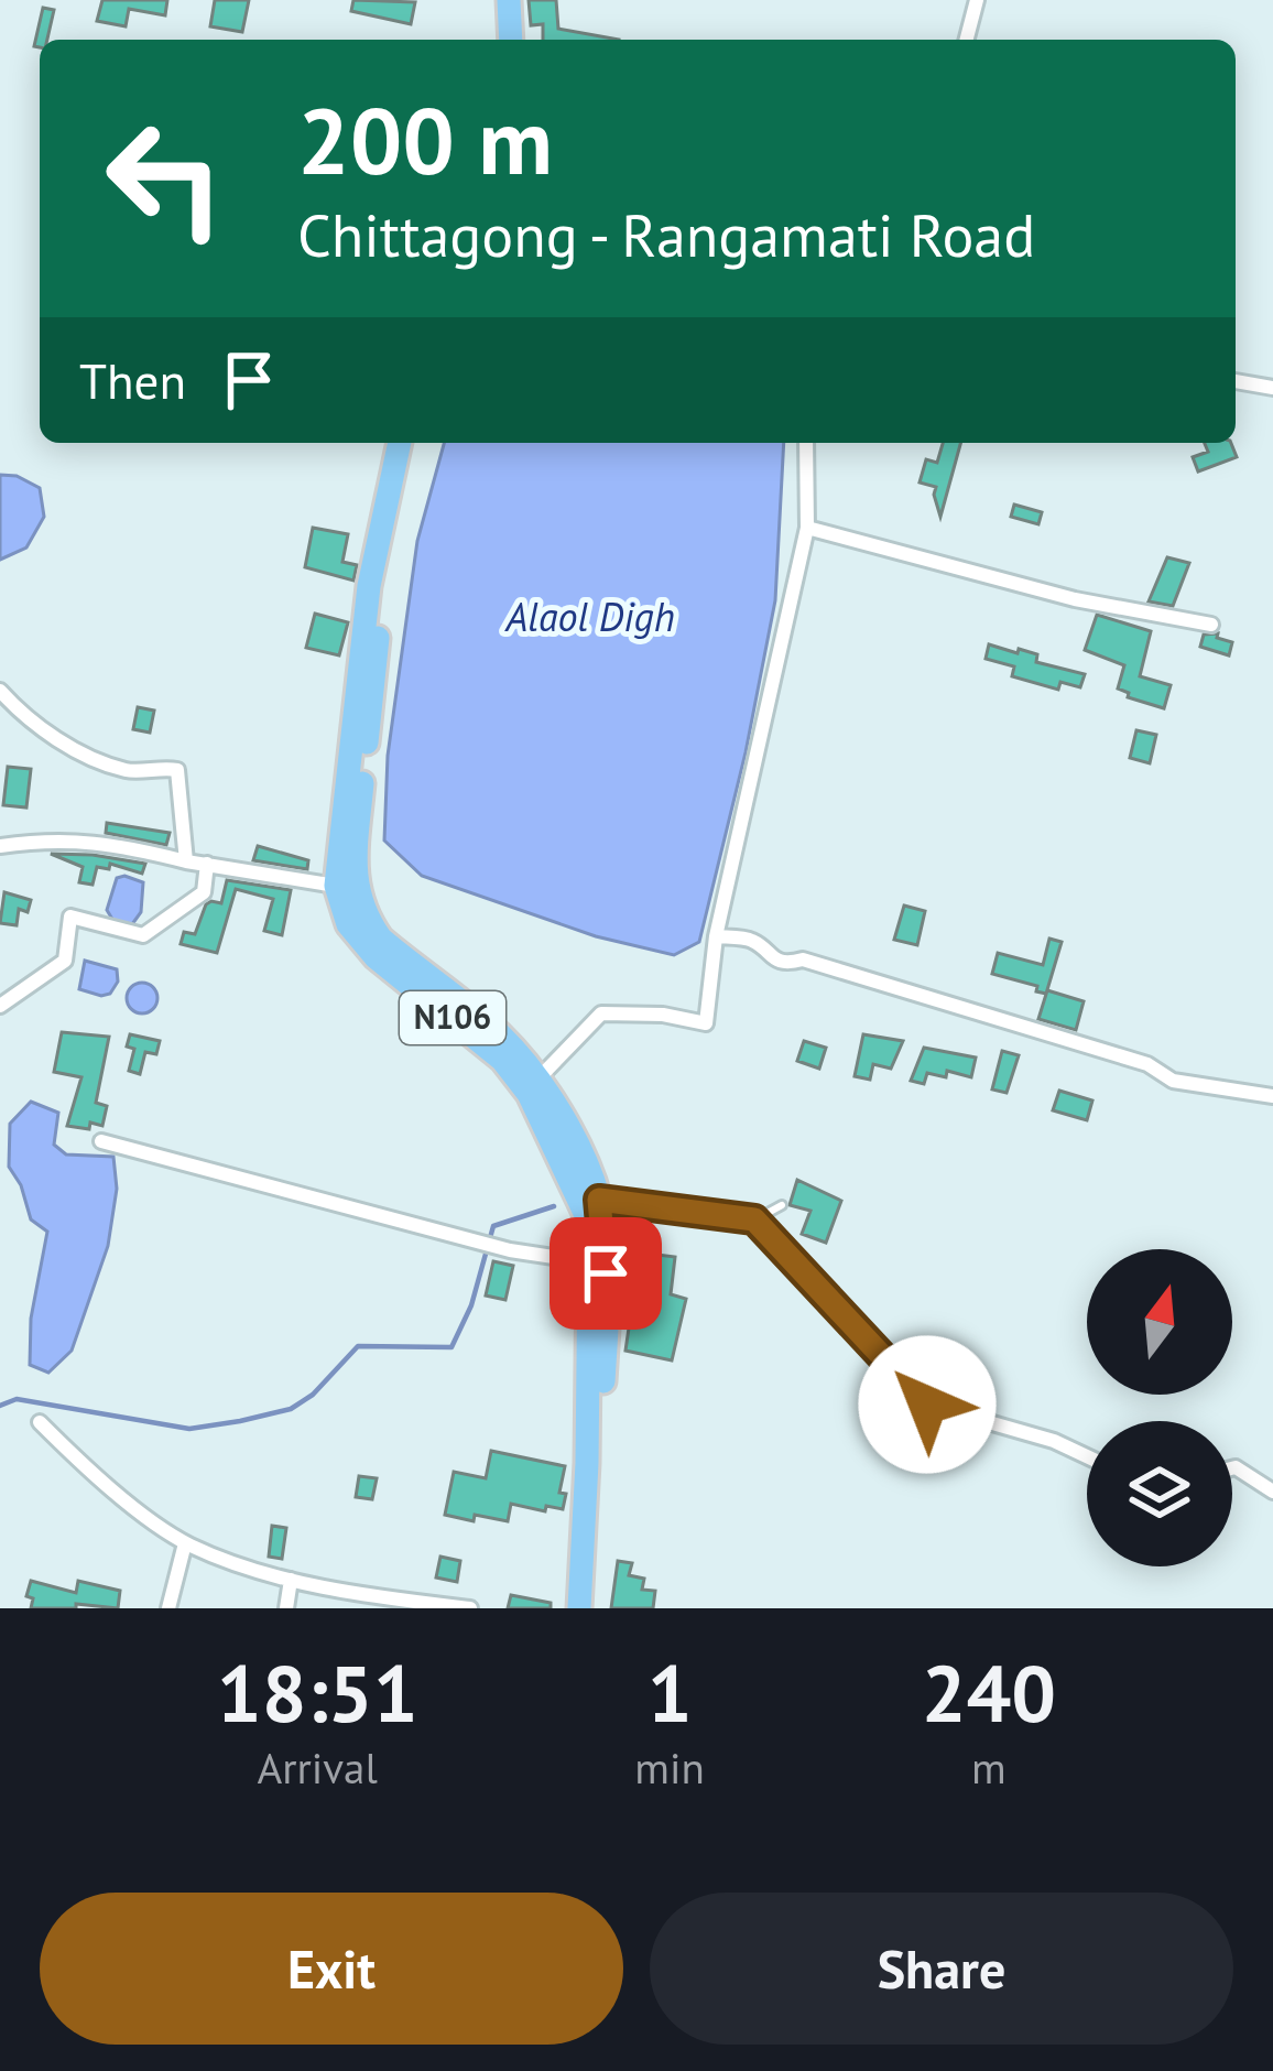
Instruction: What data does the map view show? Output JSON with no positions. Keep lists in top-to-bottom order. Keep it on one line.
{"streets":{"highway":["N106"]},"water":["Alaol Digh"],"north":"top","page":{"turn":["200 m","Chittagong - Rangamati Road"],"then":"Then","eta":["18:51","Arrival","1","min","240","m"],"buttons":["Exit","Share"]}}
